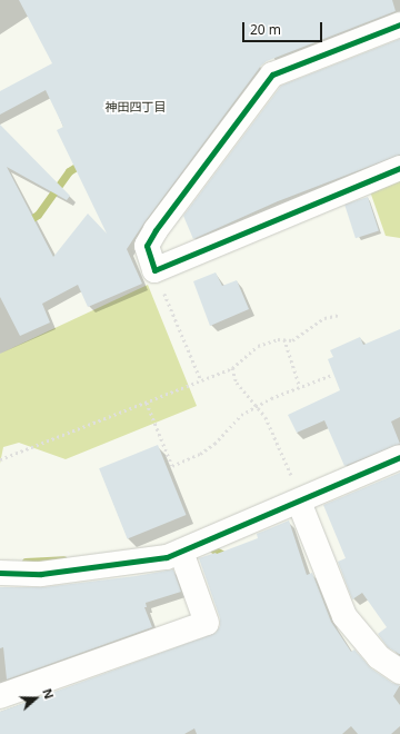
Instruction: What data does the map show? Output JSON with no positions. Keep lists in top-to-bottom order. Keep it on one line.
{"districts":["神田四丁目"],"scale_bar":"20 m","north":"right"}
